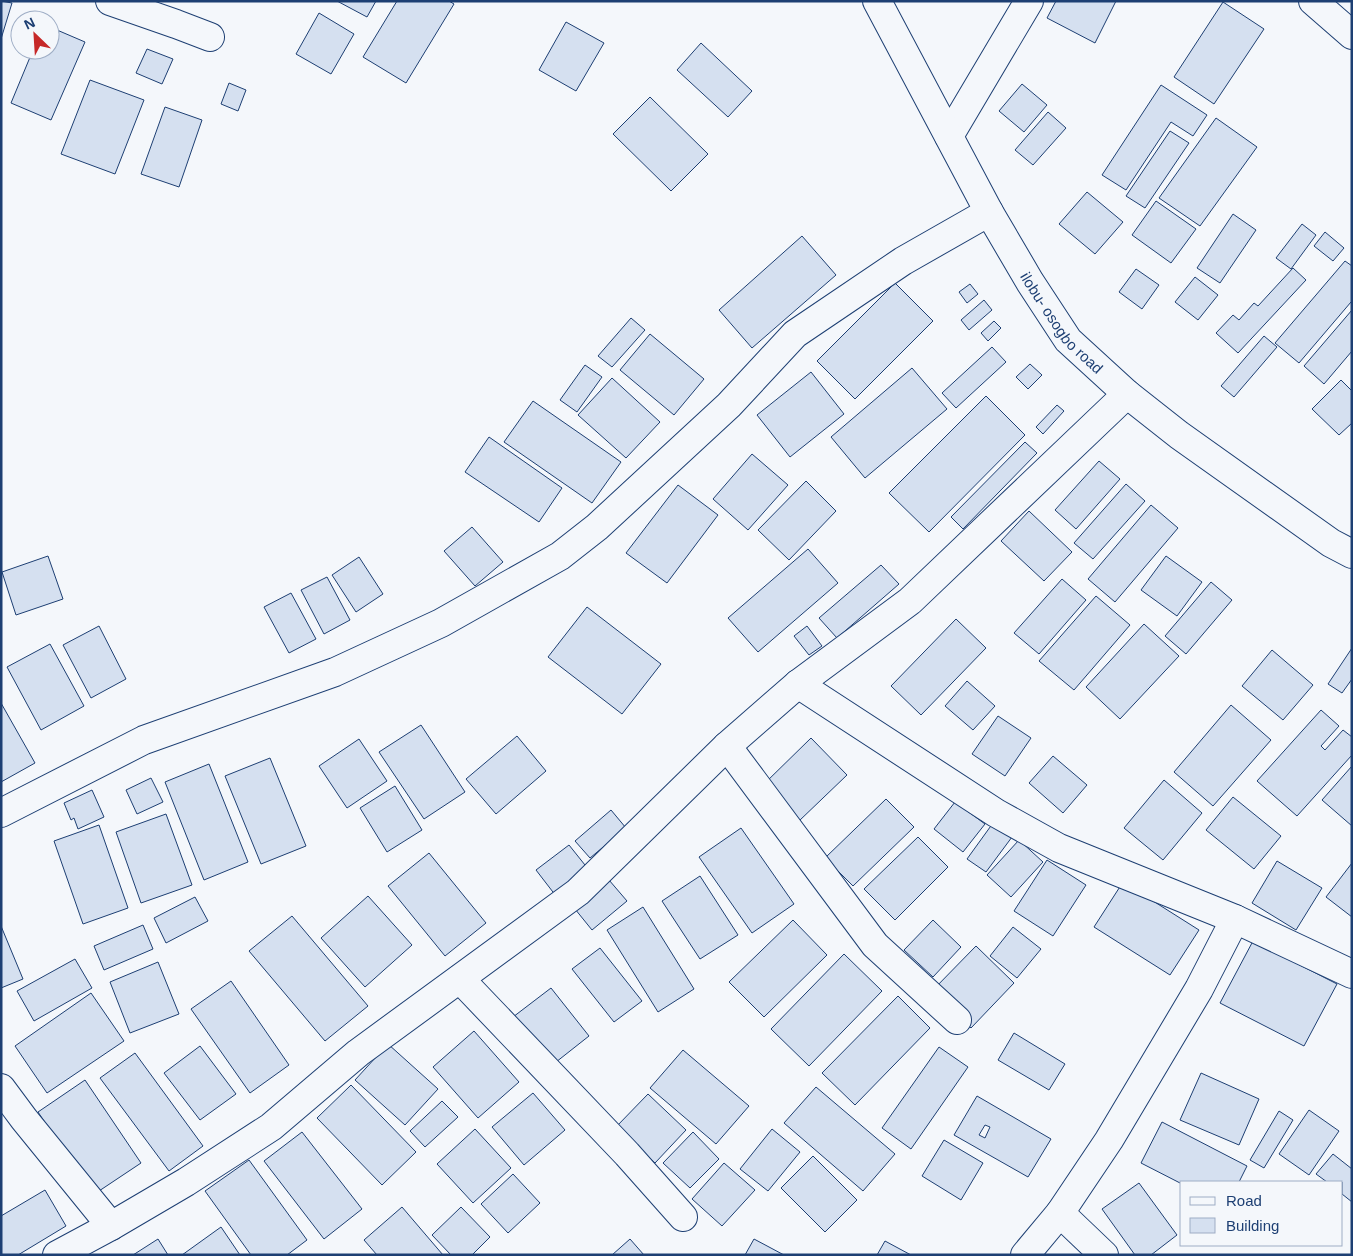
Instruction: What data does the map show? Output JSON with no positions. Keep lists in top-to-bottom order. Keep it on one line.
{"streets":{"street":["ilobu- osogbo road"]},"legend":["Road","Building"],"north":"top left"}
